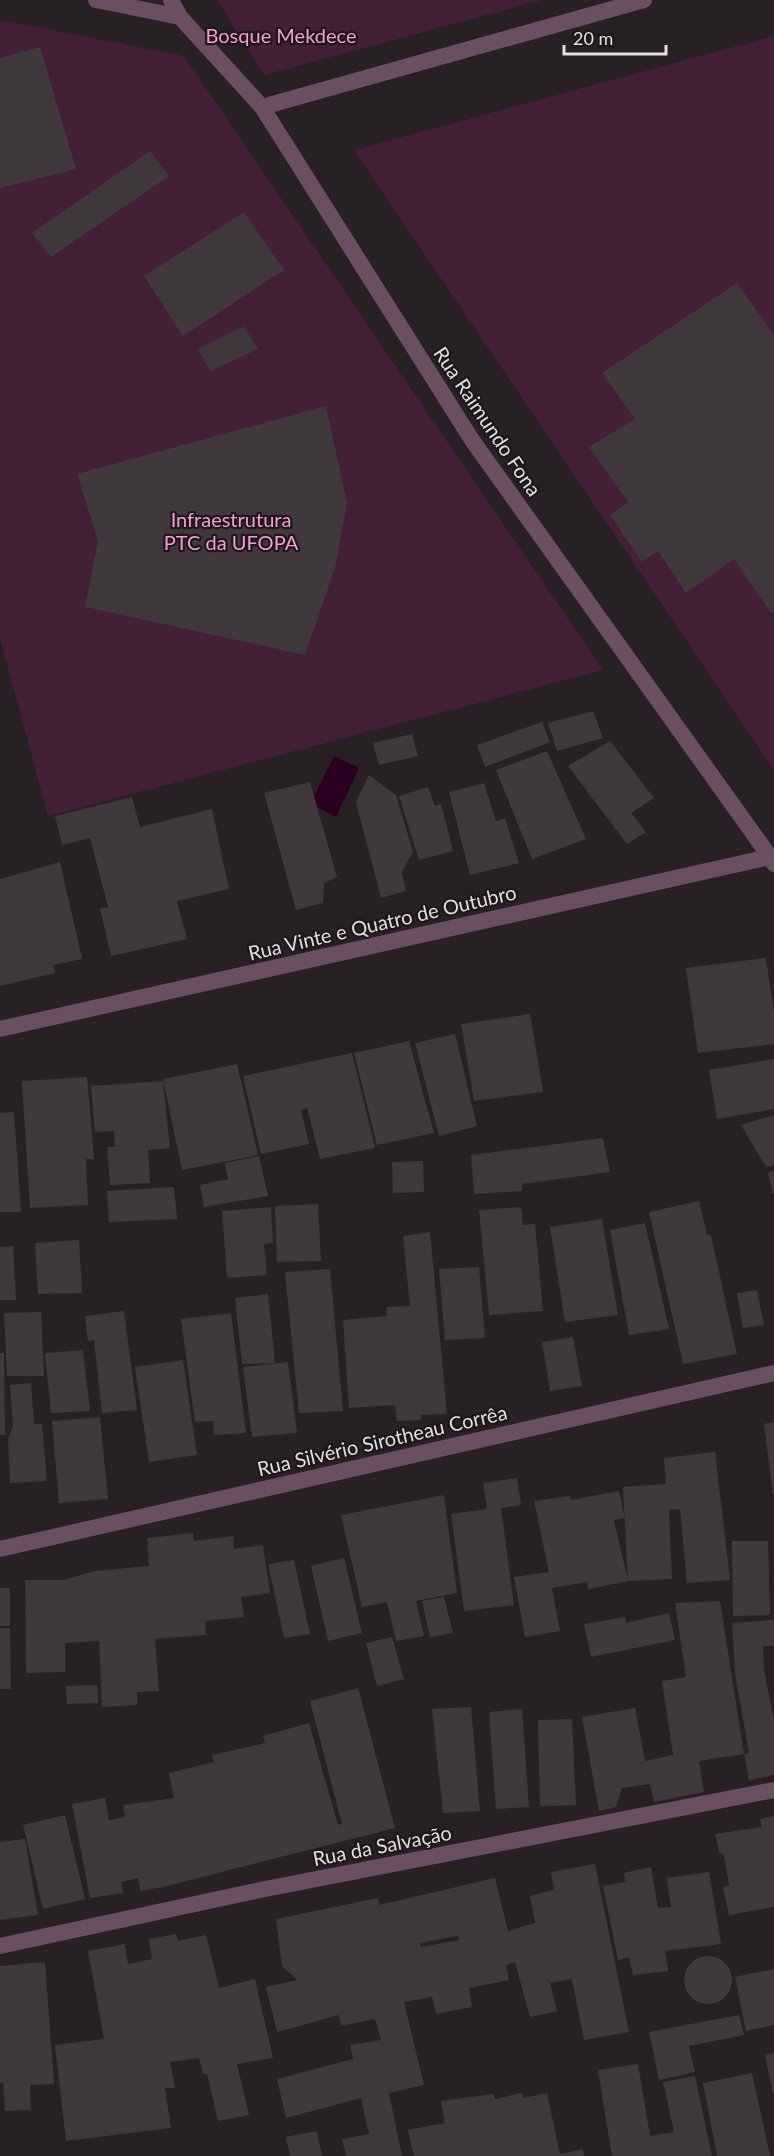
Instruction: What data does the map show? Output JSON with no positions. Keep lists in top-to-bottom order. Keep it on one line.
{"streets":{"street":["Rua Raimundo Fona","Rua Vinte e Quatro de Outubro","Rua Silvério Sirotheau Corrêa","Rua da Salvação"]},"crossings":[["Rua Raimundo Fona","Rua Vinte e Quatro de Outubro"]],"parks":["Bosque Mekdece","Infraestrutura PTC da UFOPA"],"scale_bar":"20 m"}
